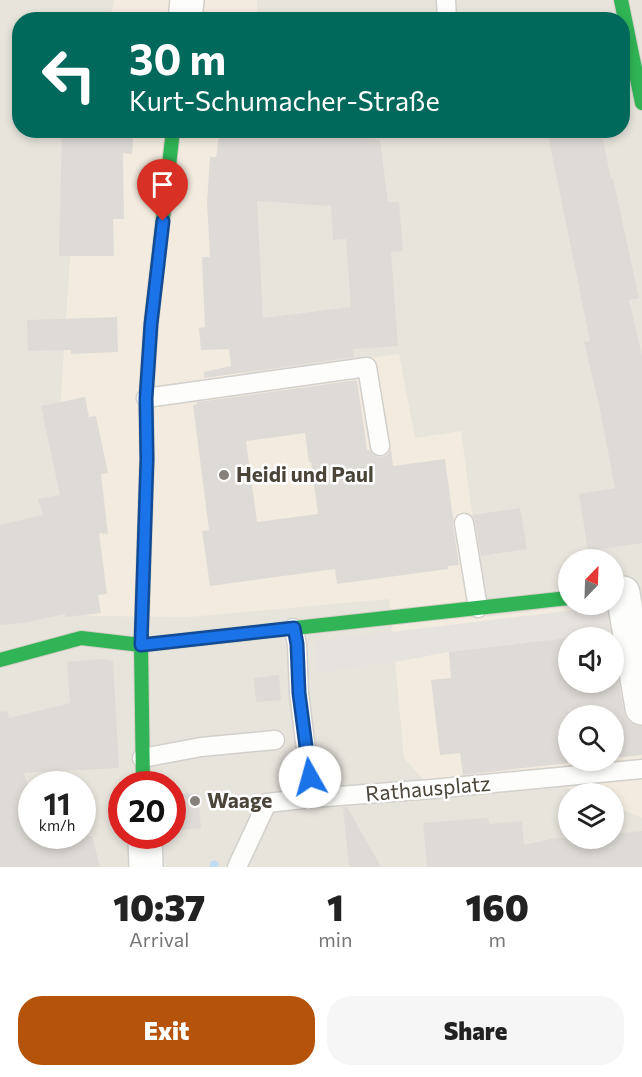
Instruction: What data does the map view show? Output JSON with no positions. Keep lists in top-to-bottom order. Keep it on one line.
{"streets":{"lane":["Rathausplatz"]},"places":["Heidi und Paul","Waage"],"north":"top right","page":{"turn":["30 m","Kurt-Schumacher-Straße"],"speed":"11 km/h","limit":"20","eta":["10:37","Arrival","1","min","160","m"],"buttons":["Exit","Share"]}}
